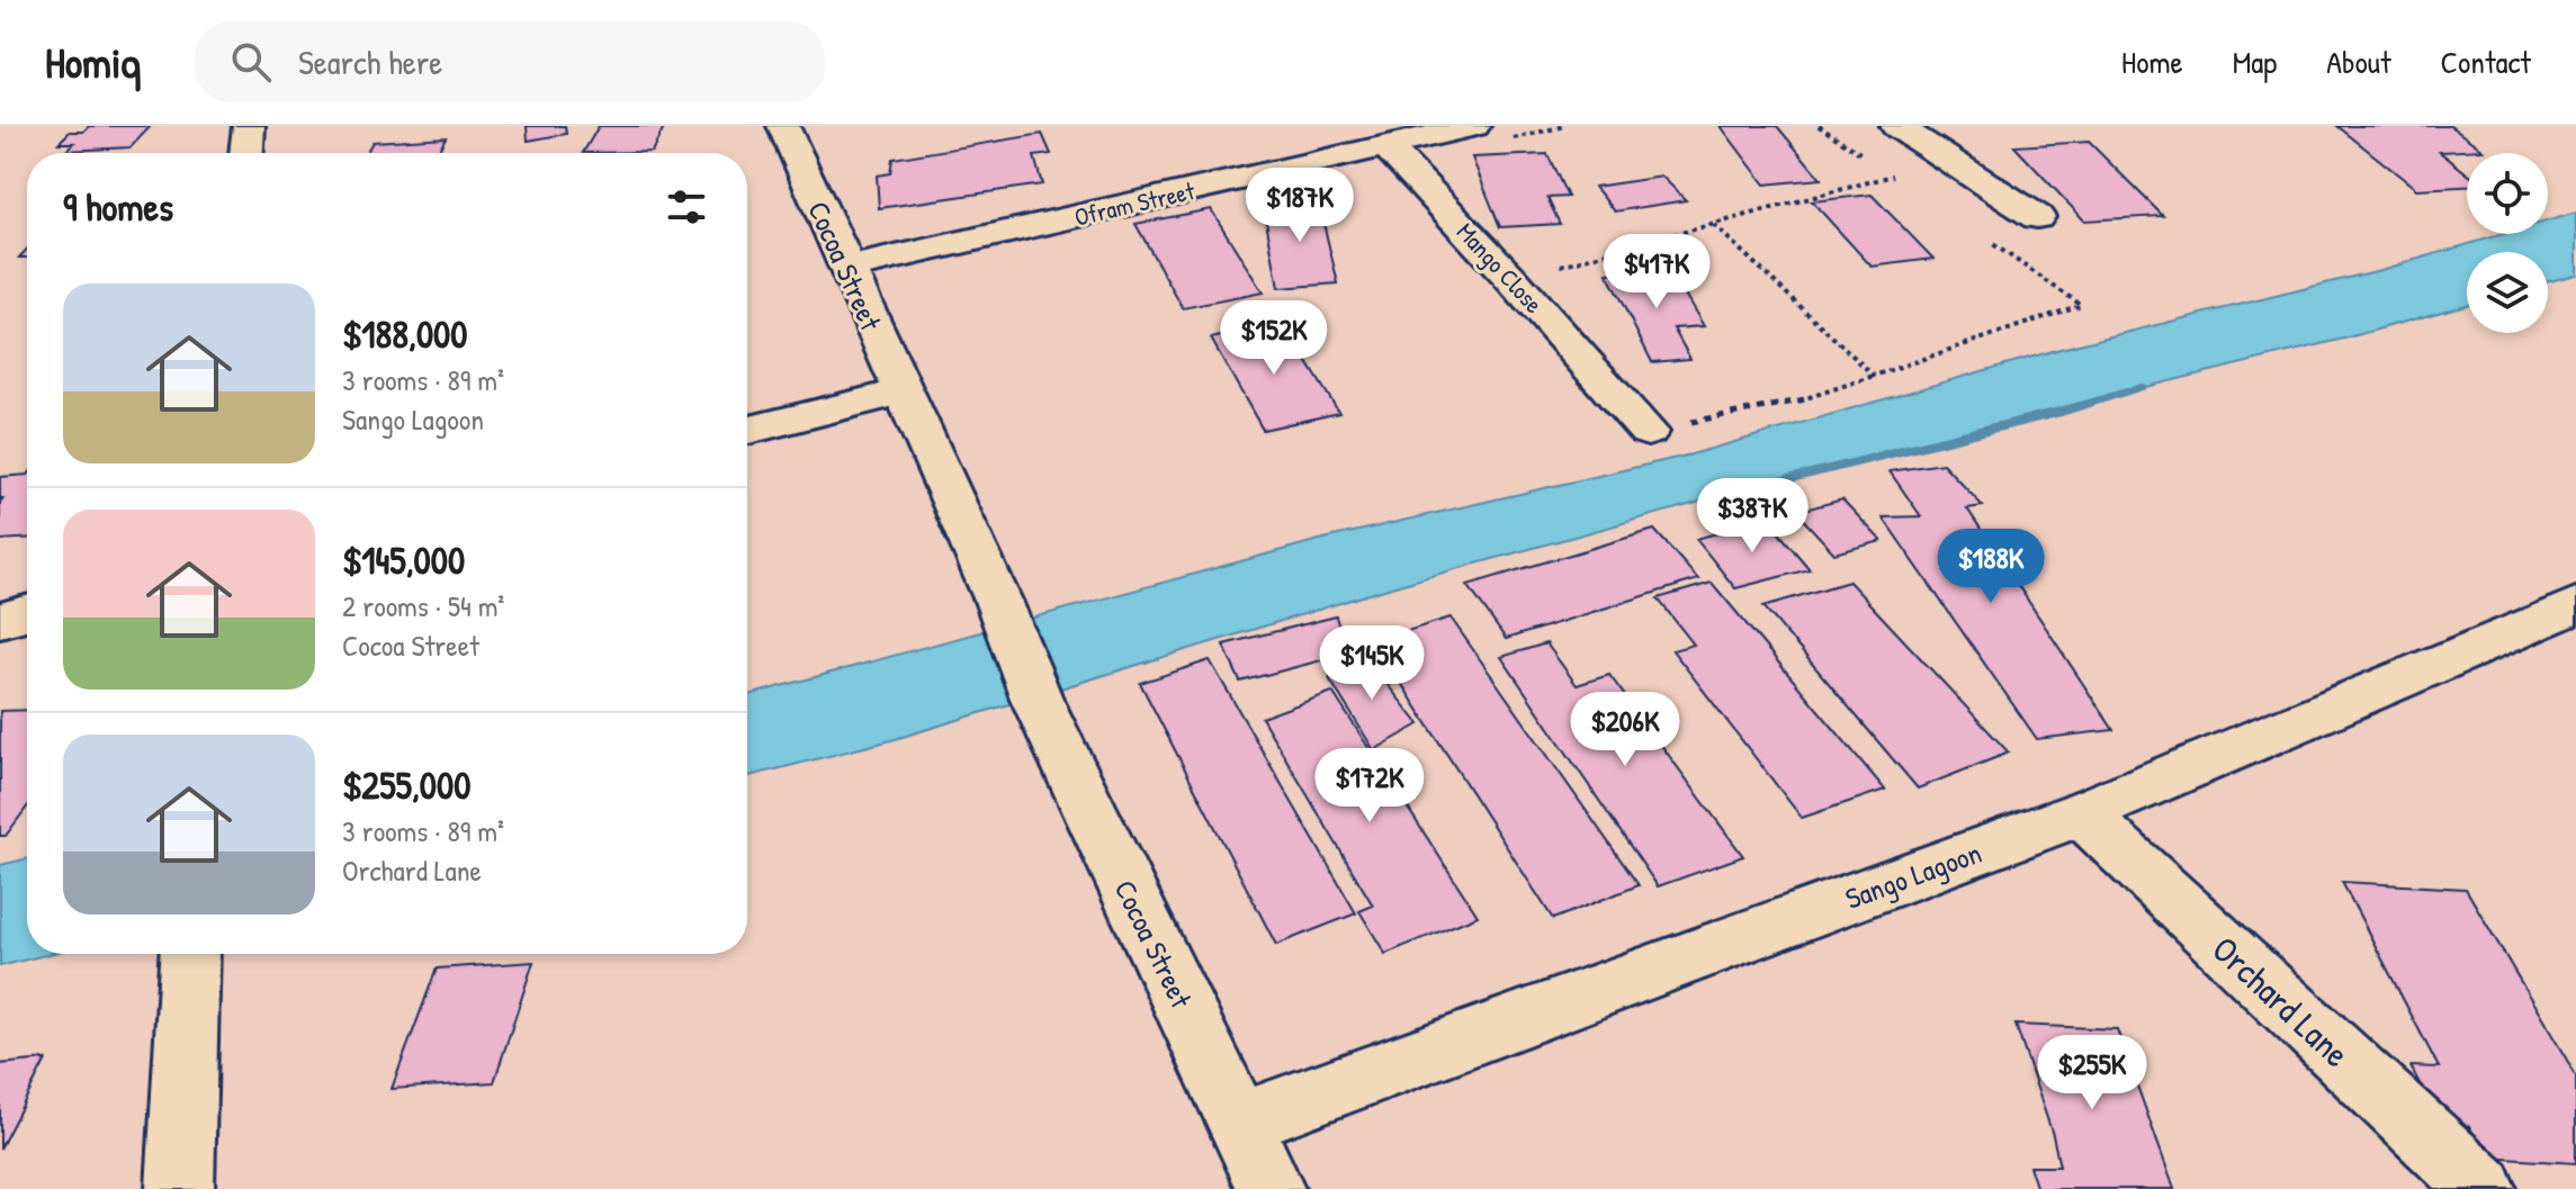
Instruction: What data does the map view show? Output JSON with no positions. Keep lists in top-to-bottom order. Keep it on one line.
{"streets":{"street":["Ofram Street","Cocoa Street","Mango Close","Sango Lagoon","Orchard Lane"]},"crossings":[["Ofram Street","Cocoa Street"],["Ofram Street","Mango Close"],["Cocoa Street","Sango Lagoon"],["Sango Lagoon","Orchard Lane"]],"page":{"header":"Homiq","search":"Search here","nav":["Home","Map","About","Contact"],"heading":"9 homes","price":["$187K","$417K","$152K","$387K","$188K","$145K","$206K","$172K","$255K"],"list":[{"name":"$188,000","note":"3 rooms · 89 m² · Sango Lagoon"},{"name":"$145,000","note":"2 rooms · 54 m² · Cocoa Street"},{"name":"$255,000","note":"3 rooms · 89 m² · Orchard Lane"}]}}
